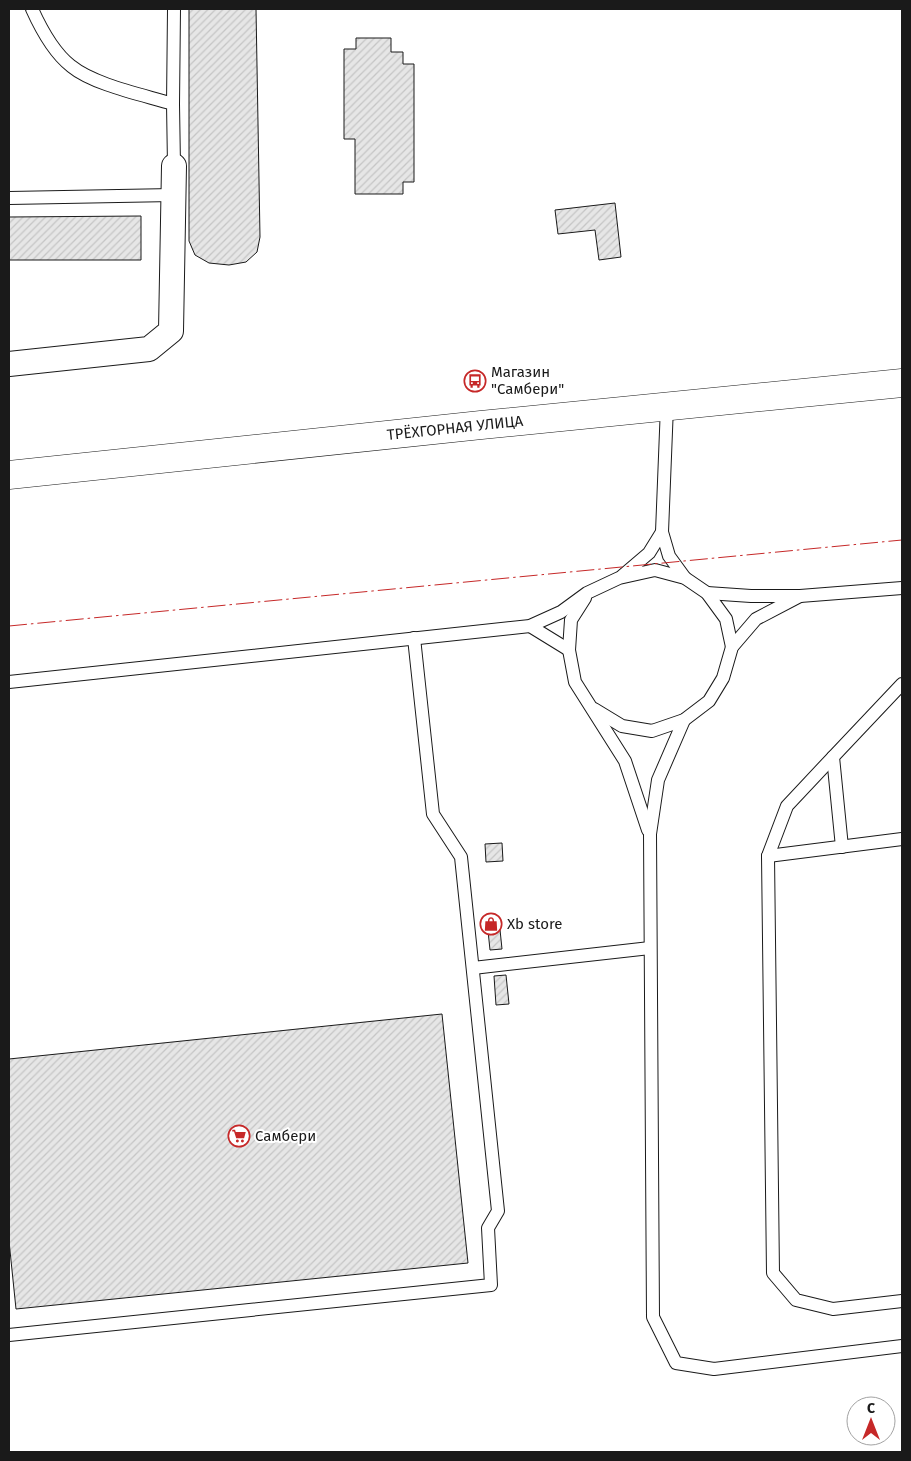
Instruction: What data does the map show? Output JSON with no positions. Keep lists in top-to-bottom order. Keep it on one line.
{"streets":{"highway":["ТРЁХГОРНАЯ УЛИЦА"]},"places":{"bus stop":["Магазин \"Самбери\""],"shop":["Xb store"],"supermarket":["Самбери"]},"north":"top"}
